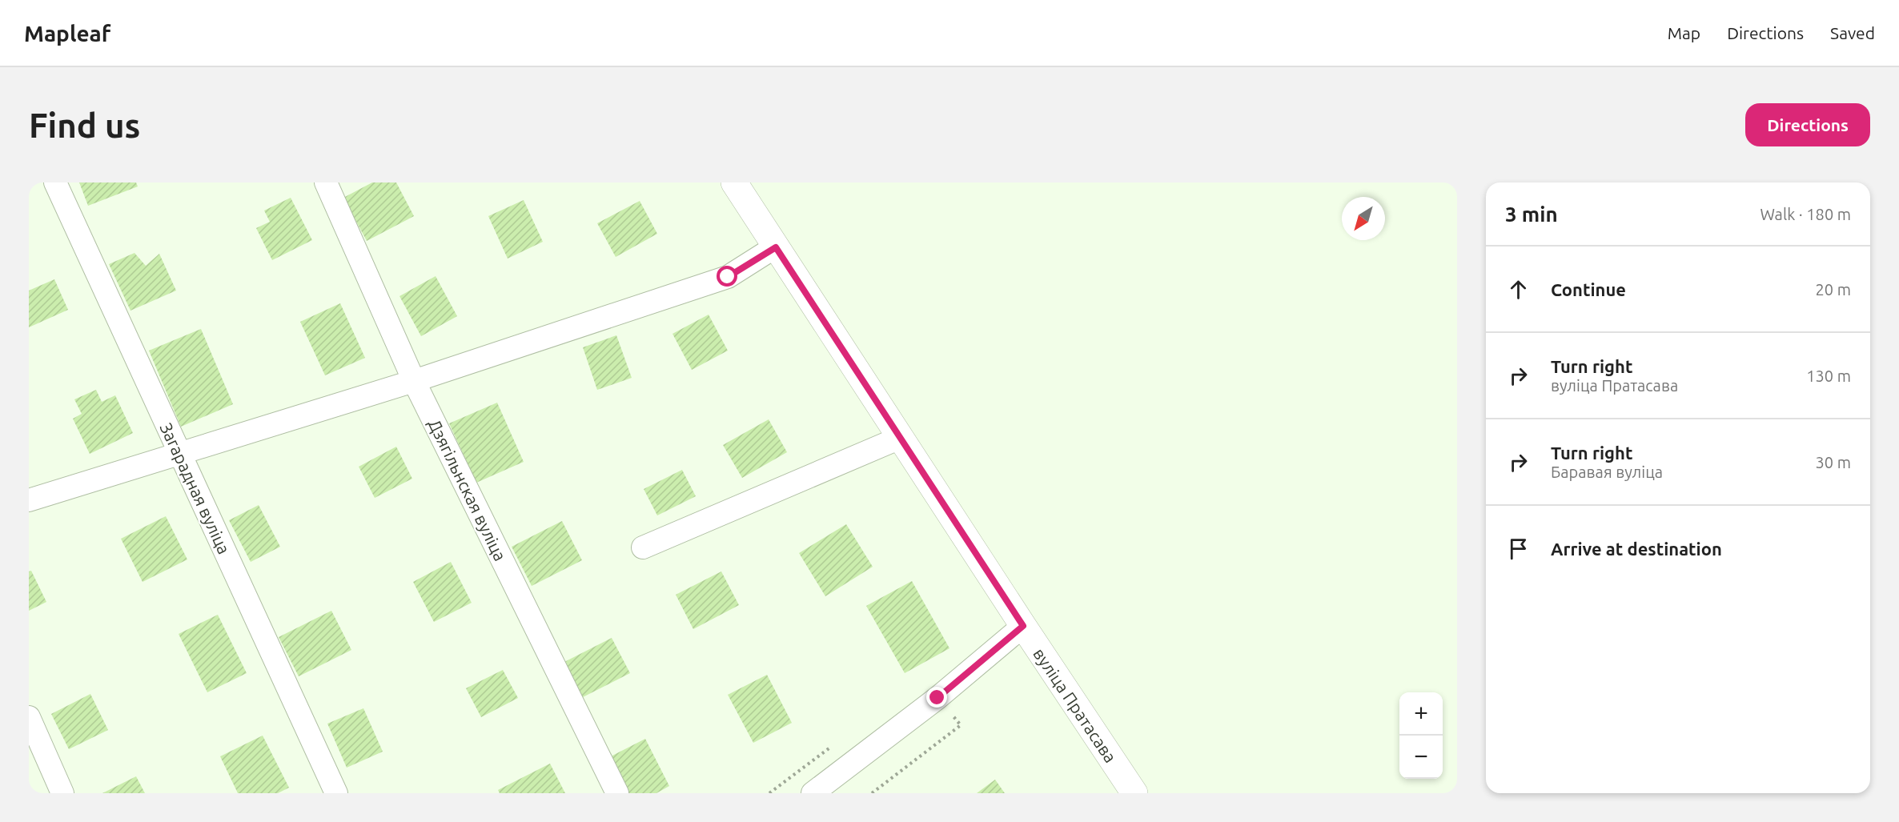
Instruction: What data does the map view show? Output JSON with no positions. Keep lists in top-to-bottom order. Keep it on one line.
{"streets":{"main road":["вуліца Пратасава"],"street":["Загарадная вуліца","Дзягільнская вуліца"]},"north":"bottom left","page":{"header":"Mapleaf","nav":["Map","Directions","Saved"],"buttons":"Directions","title":"Find us","heading":["3 min","Walk · 180 m"],"list":[["Continue","20 m"],["Turn right","вуліца Пратасава","130 m"],["Turn right","Баравая вуліца","30 m"],"Arrive at destination"],"map_buttons":["+","−"]}}
